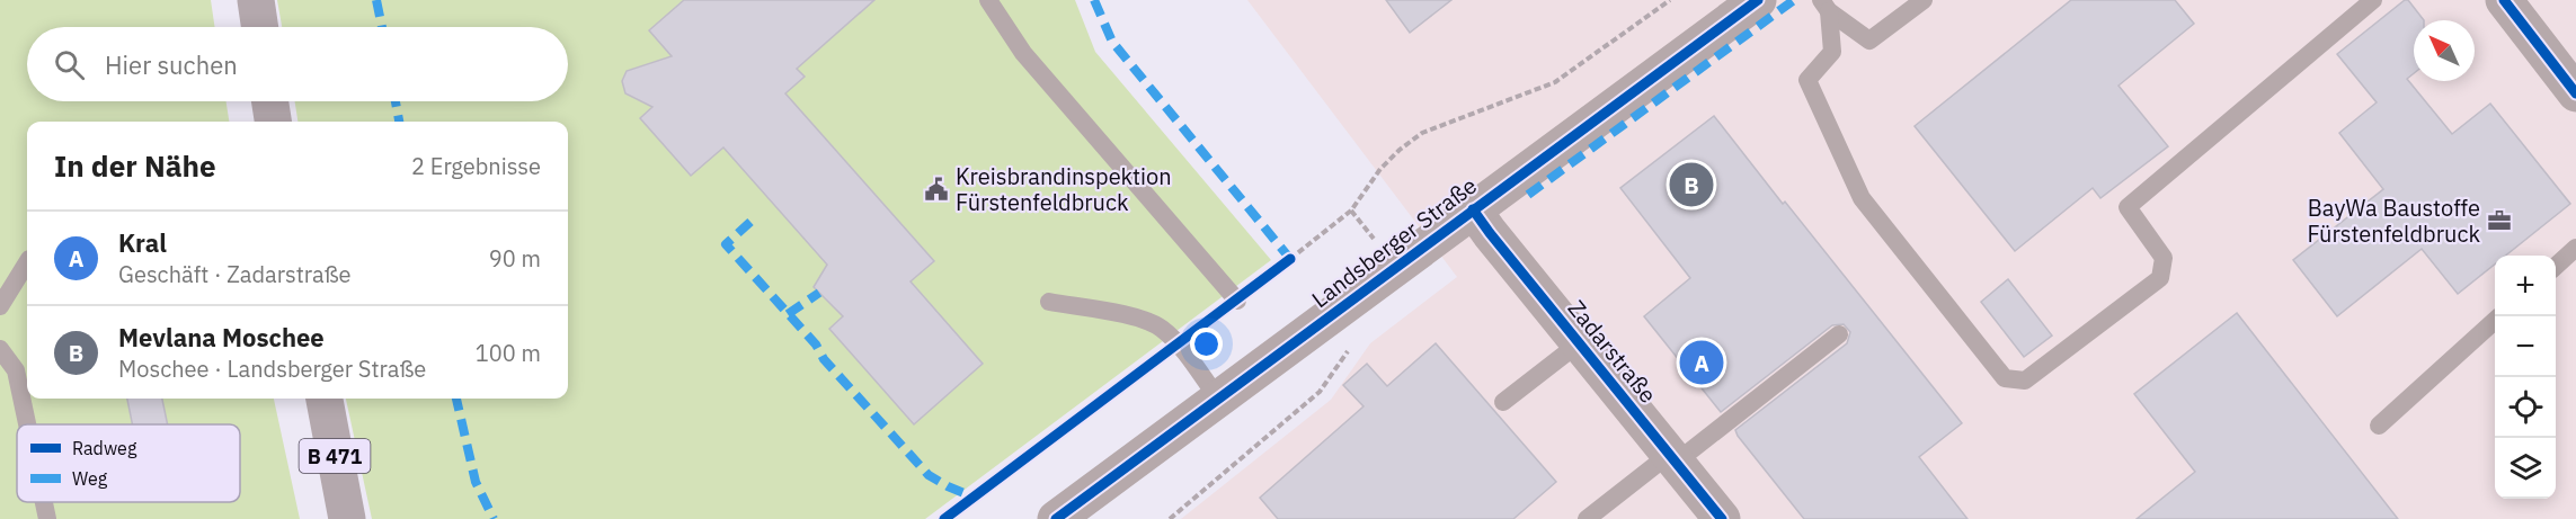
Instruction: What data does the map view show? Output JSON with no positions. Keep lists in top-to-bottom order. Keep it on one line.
{"streets":{"highway":["B 471"],"street":["Landsberger Straße","Zadarstraße"]},"crossings":[["Landsberger Straße","Zadarstraße"]],"places":{"public building":["Kreisbrandinspektion Fürstenfeldbruck"],"office":["BayWa Baustoffe Fürstenfeldbruck"]},"legend":["Radweg","Weg"],"north":"top left","page":{"search":"Hier suchen","heading":["In der Nähe","2 Ergebnisse"],"pins":["B","A"],"list":[{"mark":"A","name":"Kral","note":"Geschäft · Zadarstraße","value":"90 m"},{"mark":"B","name":"Mevlana Moschee","note":"Moschee · Landsberger Straße","value":"100 m"}],"map_buttons":["+","−"]}}
